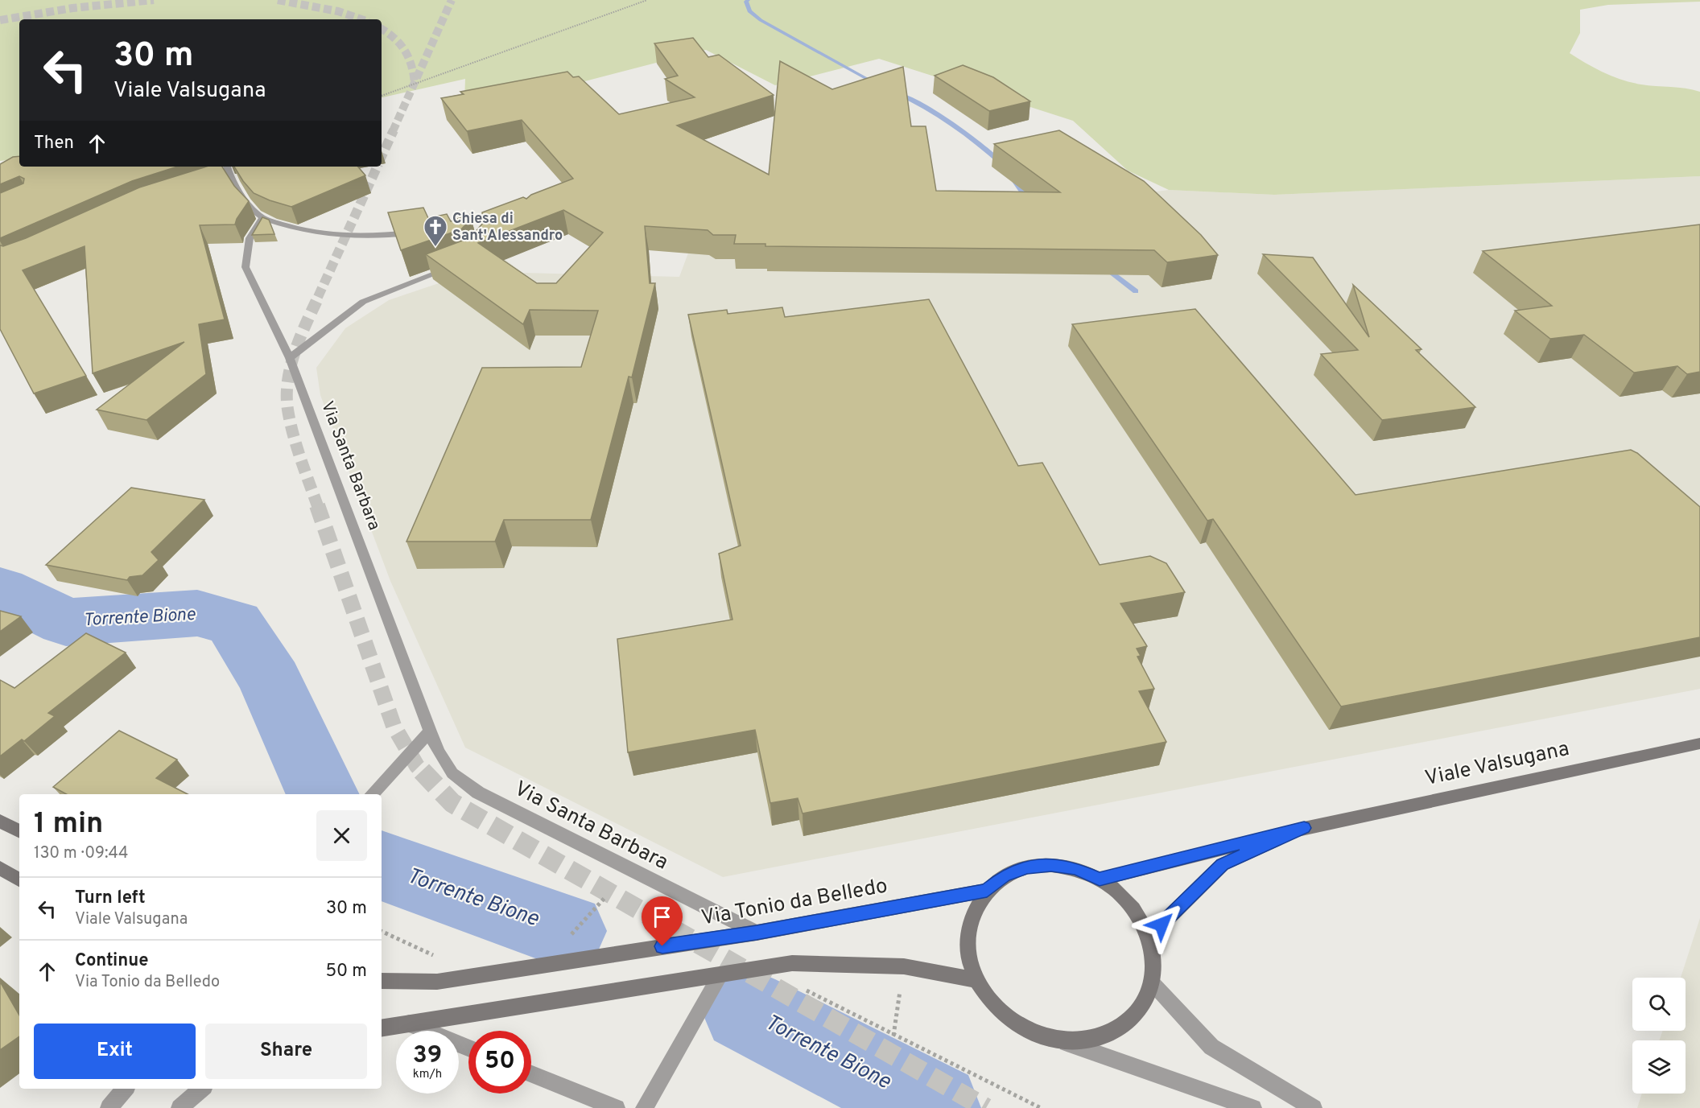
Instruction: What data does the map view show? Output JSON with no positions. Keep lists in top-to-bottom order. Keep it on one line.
{"streets":{"main road":["Viale Valsugana","Via Tonio da Belledo"],"street":["Via Santa Barbara"]},"crossings":[["Via Santa Barbara","Via Tonio da Belledo"]],"water":["Torrente Bione"],"places":{"church":["Chiesa di Sant'Alessandro"]},"page":{"turn":["30 m","Viale Valsugana"],"then":"Then","heading":["1 min","130 m · 09:44"],"list":[{"name":"Turn left","note":"Viale Valsugana","value":"30 m"},{"name":"Continue","note":"Via Tonio da Belledo","value":"50 m"}],"buttons":["Exit","Share"],"speed":"39 km/h","limit":"50"}}
